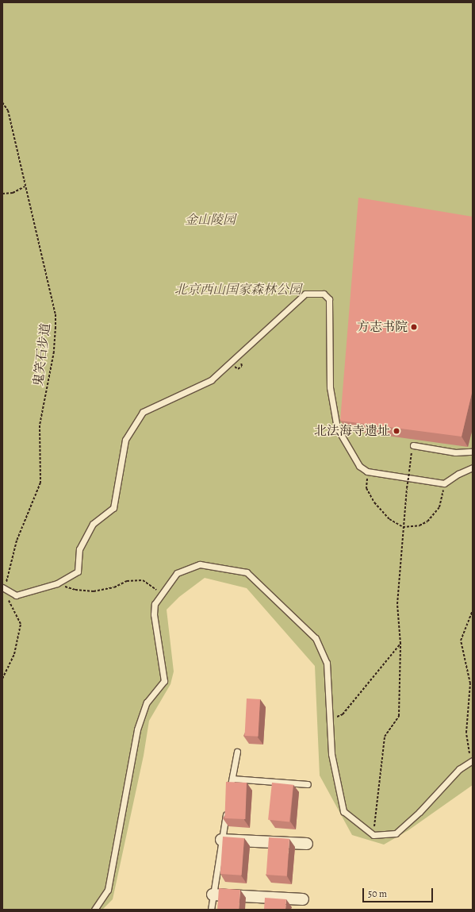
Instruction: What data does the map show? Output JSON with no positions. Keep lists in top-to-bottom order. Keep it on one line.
{"streets":{"path":["鬼笑石步道"]},"parks":["金山陵园","北京西山国家森林公园"],"places":["方志书院","北法海寺遗址"],"scale_bar":"50 m"}
